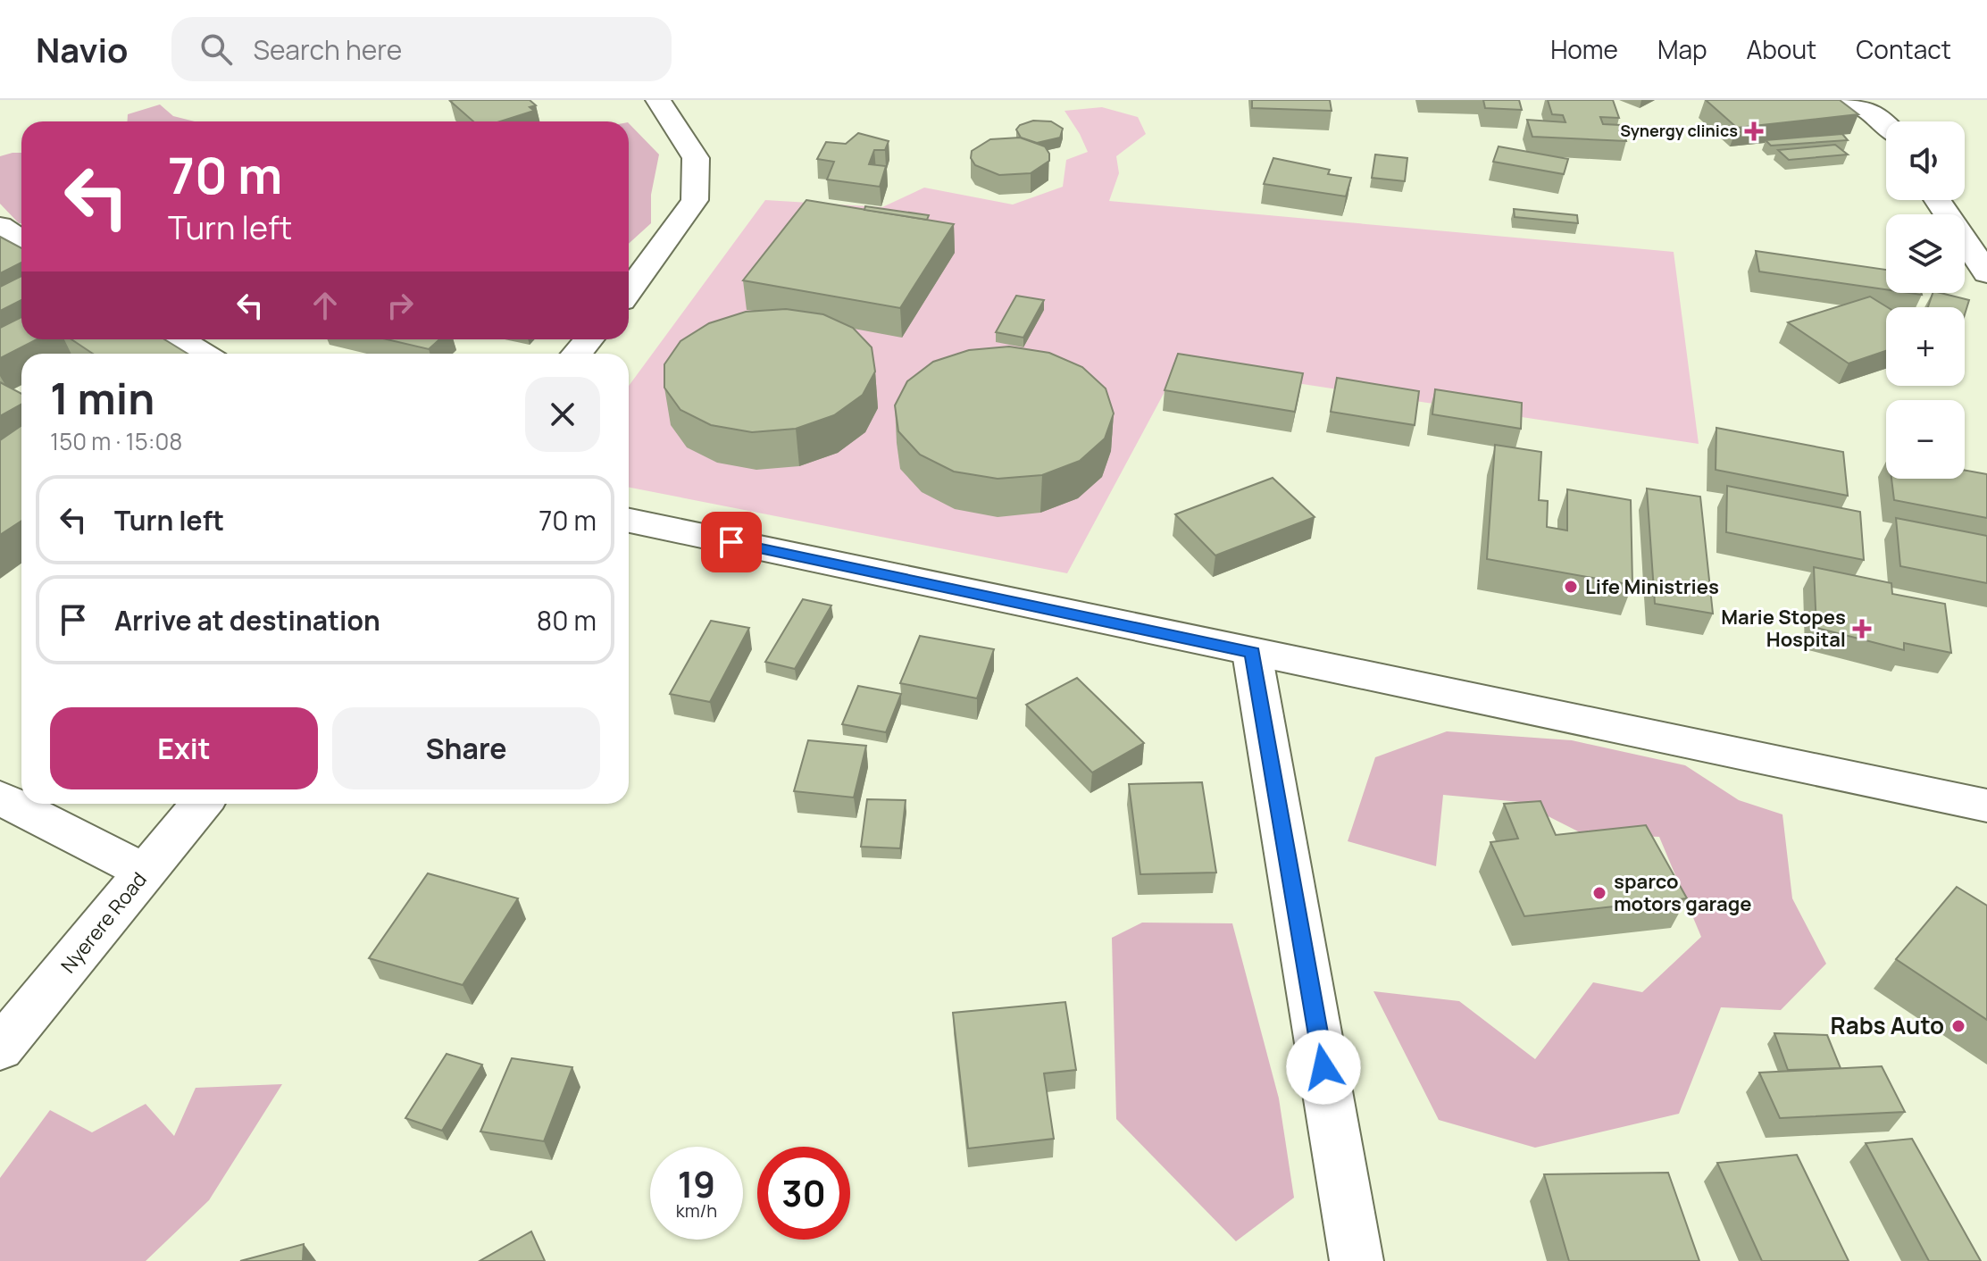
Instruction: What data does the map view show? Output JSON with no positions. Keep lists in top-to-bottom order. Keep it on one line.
{"streets":{"street":["Nyerere Road"]},"places":{"health":["Synergy clinics","Marie Stopes Hospital"],"other":["Life Ministries","sparco motors garage","Rabs Auto"]},"page":{"header":"Navio","search":"Search here","nav":["Home","Map","About","Contact"],"map_buttons":["+","−"],"turn":["70 m","Turn left"],"heading":["1 min","150 m · 15:08"],"list":[{"name":"Turn left","value":"70 m"},{"name":"Arrive at destination","value":"80 m"}],"buttons":["Exit","Share"],"speed":"19 km/h","limit":"30"}}
